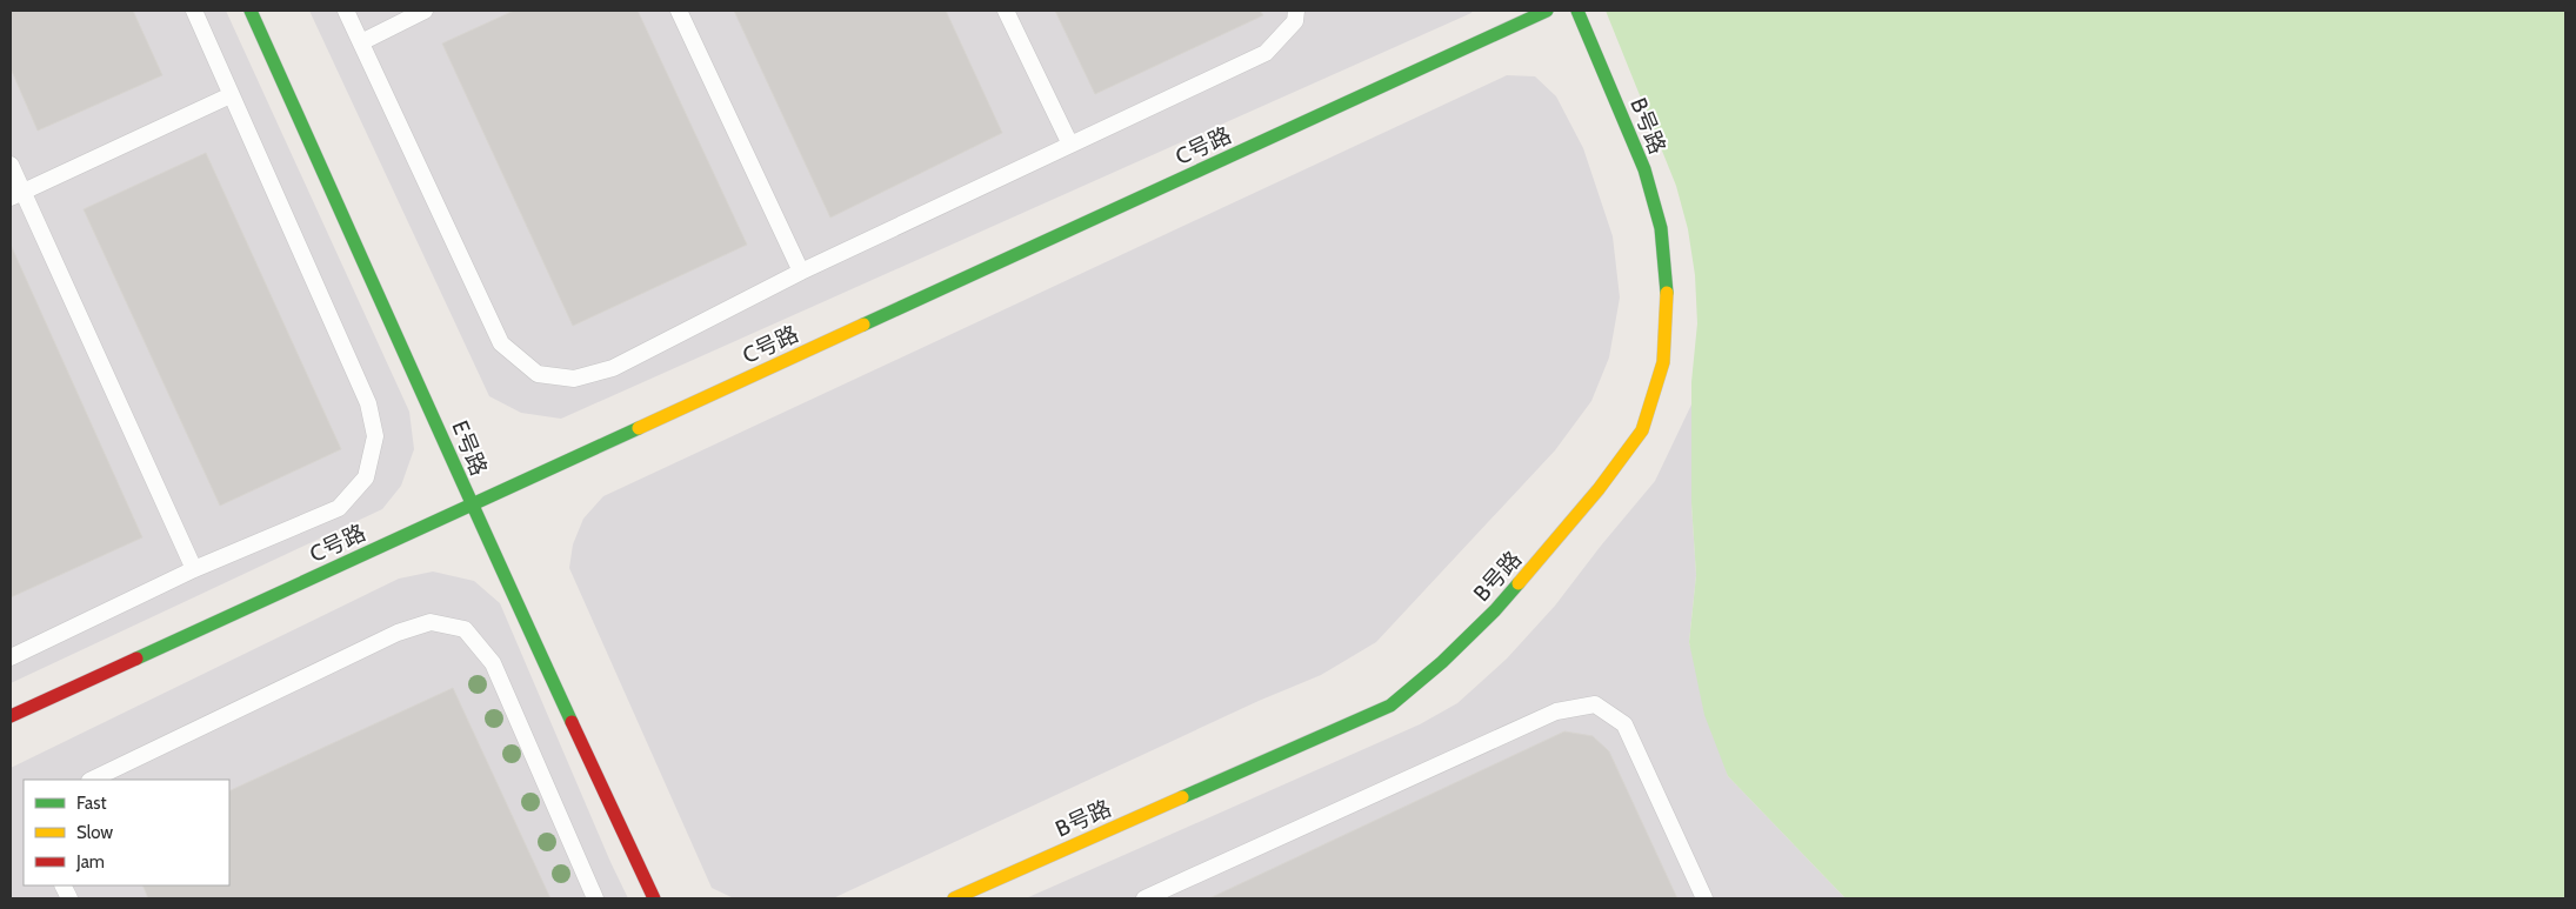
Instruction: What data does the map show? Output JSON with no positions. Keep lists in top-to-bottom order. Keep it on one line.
{"streets":{"street":["B号路","C号路","E号路"]},"crossings":[["C号路","E号路"]],"legend":["Fast","Slow","Jam"]}
